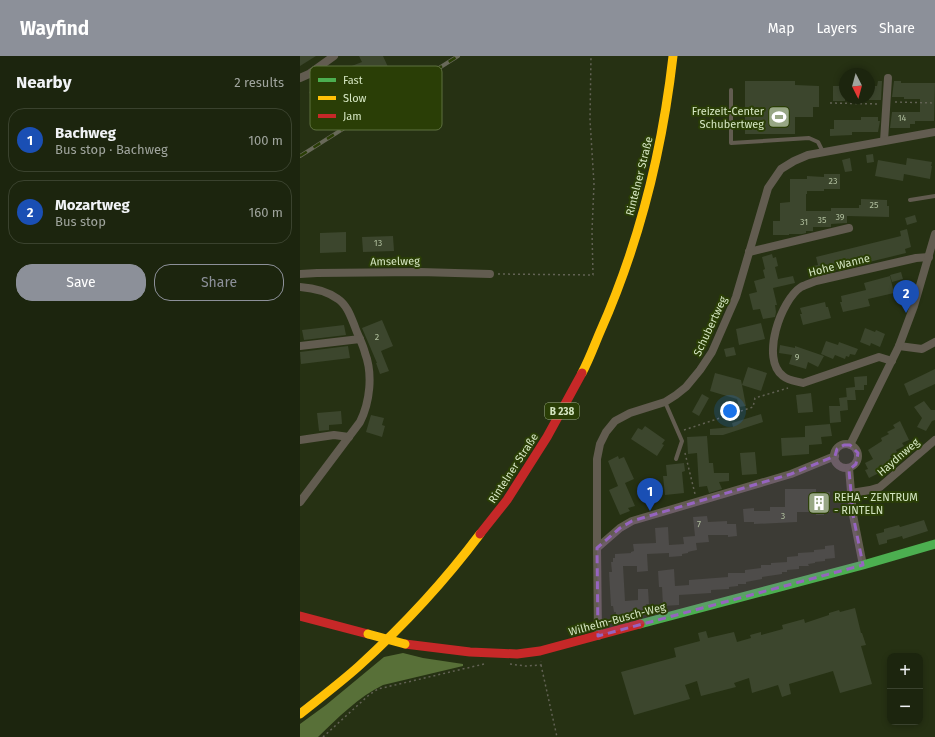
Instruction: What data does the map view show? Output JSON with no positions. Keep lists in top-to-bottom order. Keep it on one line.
{"streets":{"main road":["Rintelner Straße","B 238","Wilhelm-Busch-Weg"],"street":["Amselweg","Hohe Wanne","Schubertweg","Haydnweg"]},"crossings":[["Schubertweg","Wilhelm-Busch-Weg"]],"places":{"sports":["Freizeit-Center Schubertweg"],"building":["REHA - ZENTRUM - RINTELN"]},"house_numbers":["14","23","25","39","35","31","13","2","9","3","7"],"legend":["Fast","Slow","Jam"],"north":"bottom","page":{"header":"Wayfind","nav":["Map","Layers","Share"],"heading":["Nearby","2 results"],"list":[{"mark":"1","name":"Bachweg","note":"Bus stop · Bachweg","value":"100 m"},{"mark":"2","name":"Mozartweg","note":"Bus stop","value":"160 m"}],"buttons":["Save","Share"],"pins":["2","1"],"map_buttons":["+","−"]}}
